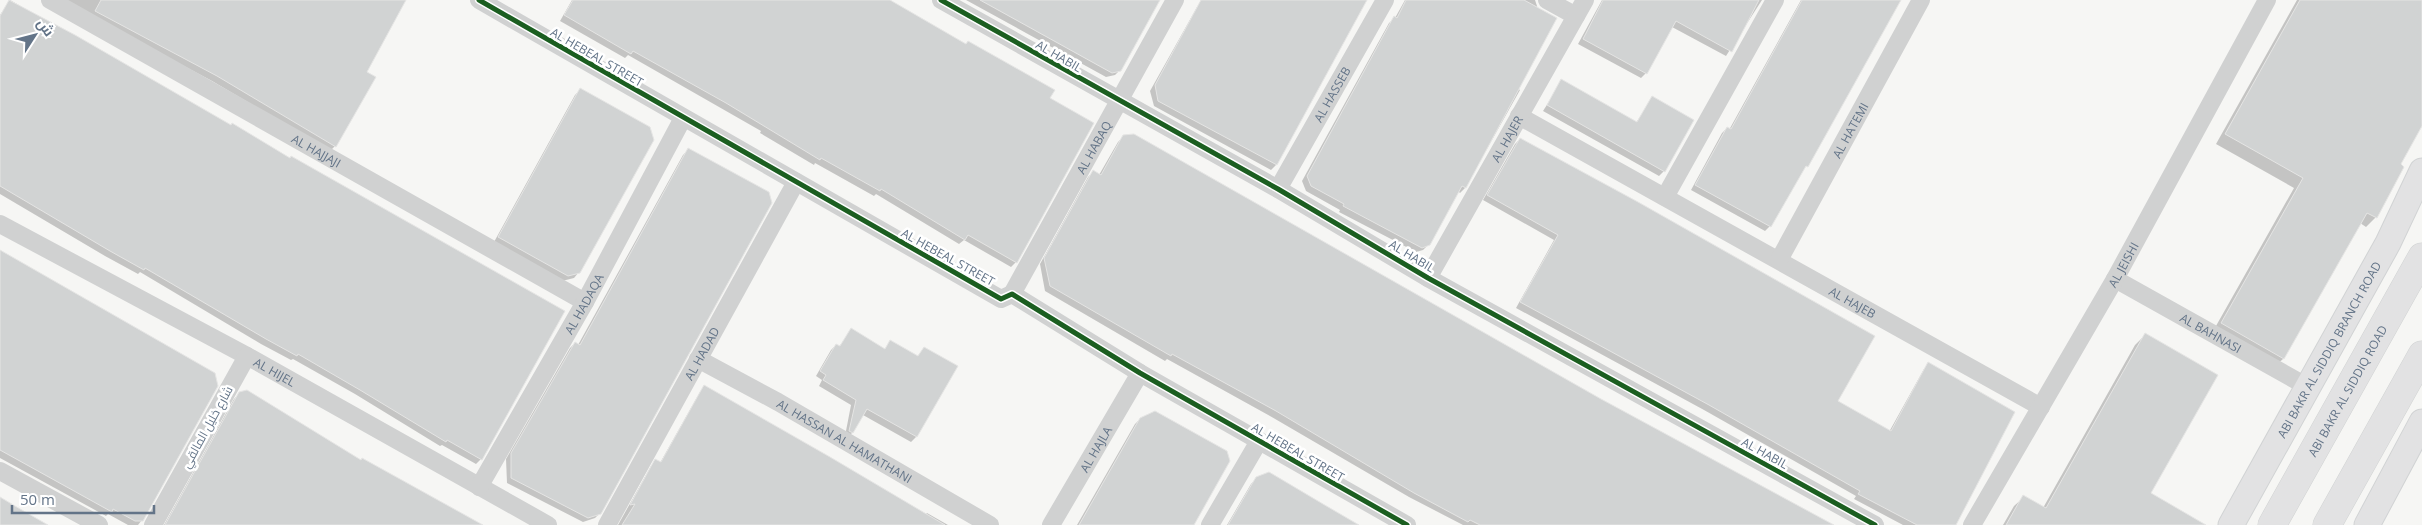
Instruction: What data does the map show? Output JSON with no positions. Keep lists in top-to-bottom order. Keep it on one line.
{"streets":{"main road":["ABI BAKR AL SIDDIQ ROAD"],"street":["AL HABIL","AL HEBEAL STREET","AL HASSEB","AL HATEMI","AL HAJER","AL HABAQ","AL HAJJAJI","AL JEISHI","AL HAJEB","AL HADAQA","AL BAHNASI","ABI BAKR AL SIDDIQ BRANCH ROAD","AL HADAD","AL HIJEL","شارع خليل المالقي","AL HASSAN AL HAMATHANI","AL HAJLA"]},"crossings":[["AL HABIL","AL HASSEB"],["AL HABIL","AL HAJER"],["AL HABIL","AL HABAQ"],["AL HEBEAL STREET","AL HABAQ"],["AL HEBEAL STREET","AL HADAQA"],["AL HEBEAL STREET","AL HADAD"],["AL HEBEAL STREET","AL HAJLA"],["AL HATEMI","AL HAJEB"],["AL HAJER","AL HAJEB"],["AL HAJJAJI","AL HADAQA"],["AL JEISHI","AL HAJEB"],["AL JEISHI","AL BAHNASI"],["AL HADAQA","AL HIJEL"],["AL BAHNASI","ABI BAKR AL SIDDIQ BRANCH ROAD"],["AL HADAD","AL HASSAN AL HAMATHANI"],["AL HIJEL","شارع خليل المالقي"]],"scale_bar":"50 m","north":"top right"}
